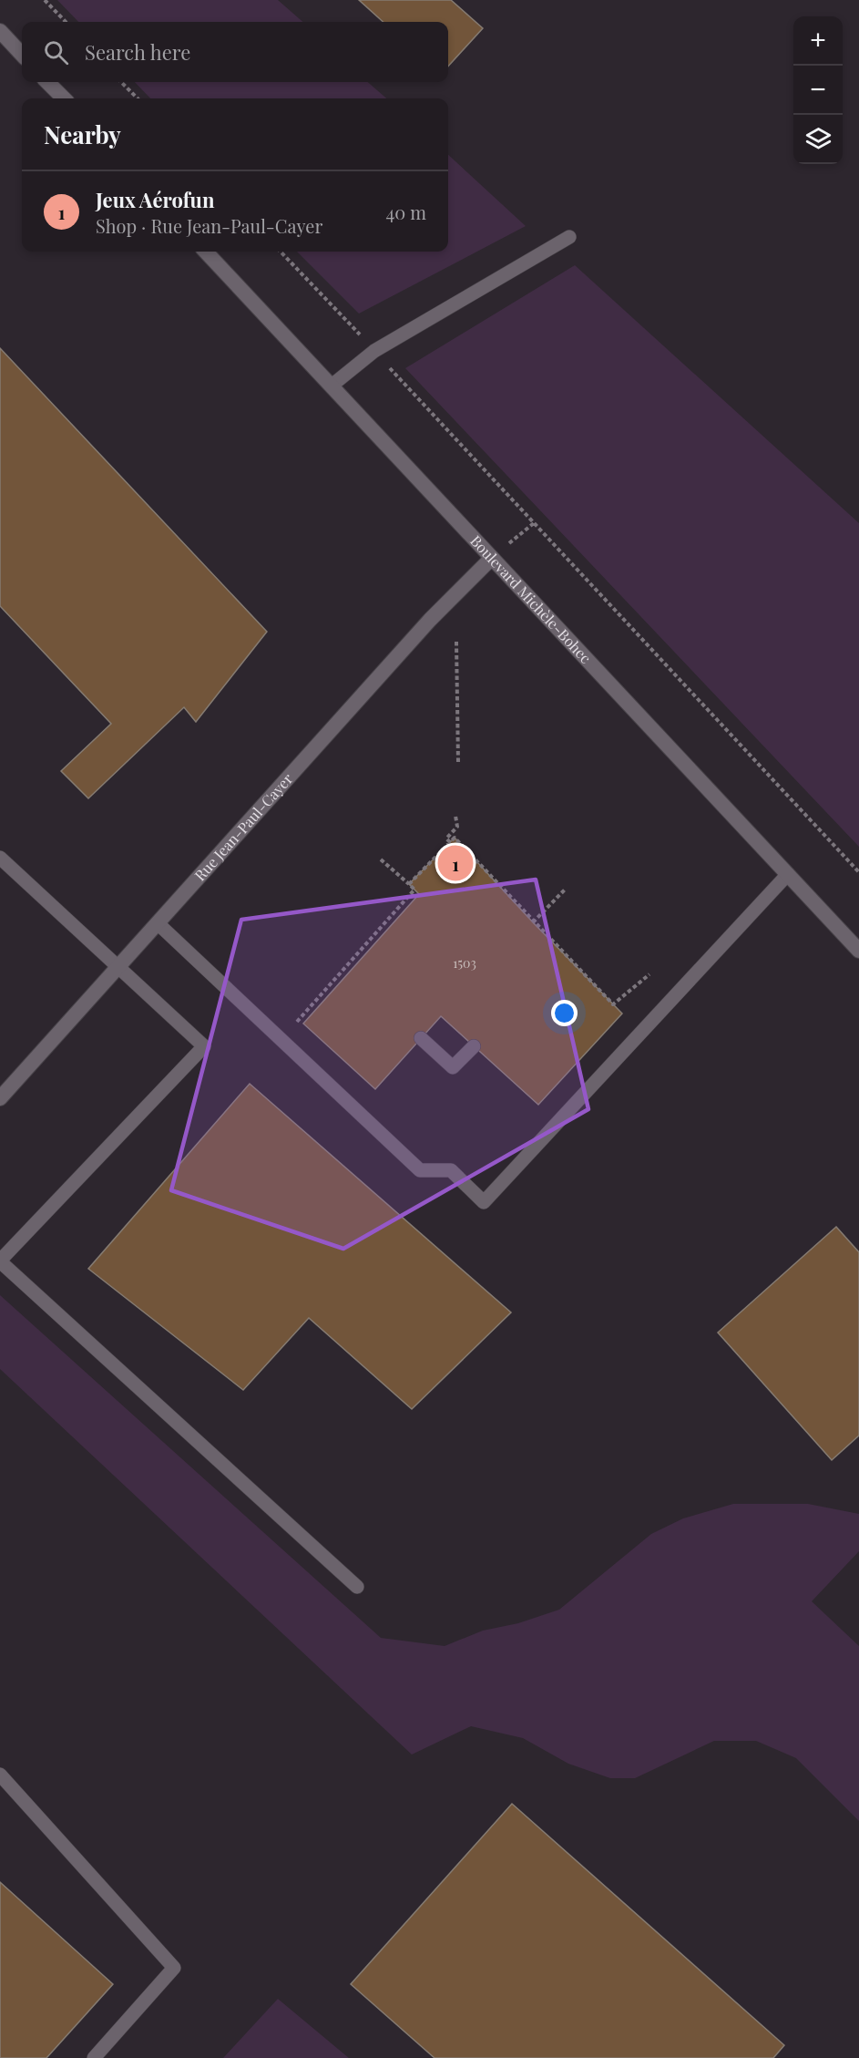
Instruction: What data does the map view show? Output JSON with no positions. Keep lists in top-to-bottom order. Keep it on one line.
{"streets":{"street":["Boulevard Michèle-Bohec","Rue Jean-Paul-Cayer"]},"crossings":[["Boulevard Michèle-Bohec","Rue Jean-Paul-Cayer"]],"house_numbers":["1503"],"page":{"map_buttons":["+","−"],"search":"Search here","heading":"Nearby","list":[{"mark":"1","name":"Jeux Aérofun","note":"Shop · Rue Jean-Paul-Cayer","value":"40 m"}],"pins":"1"}}
